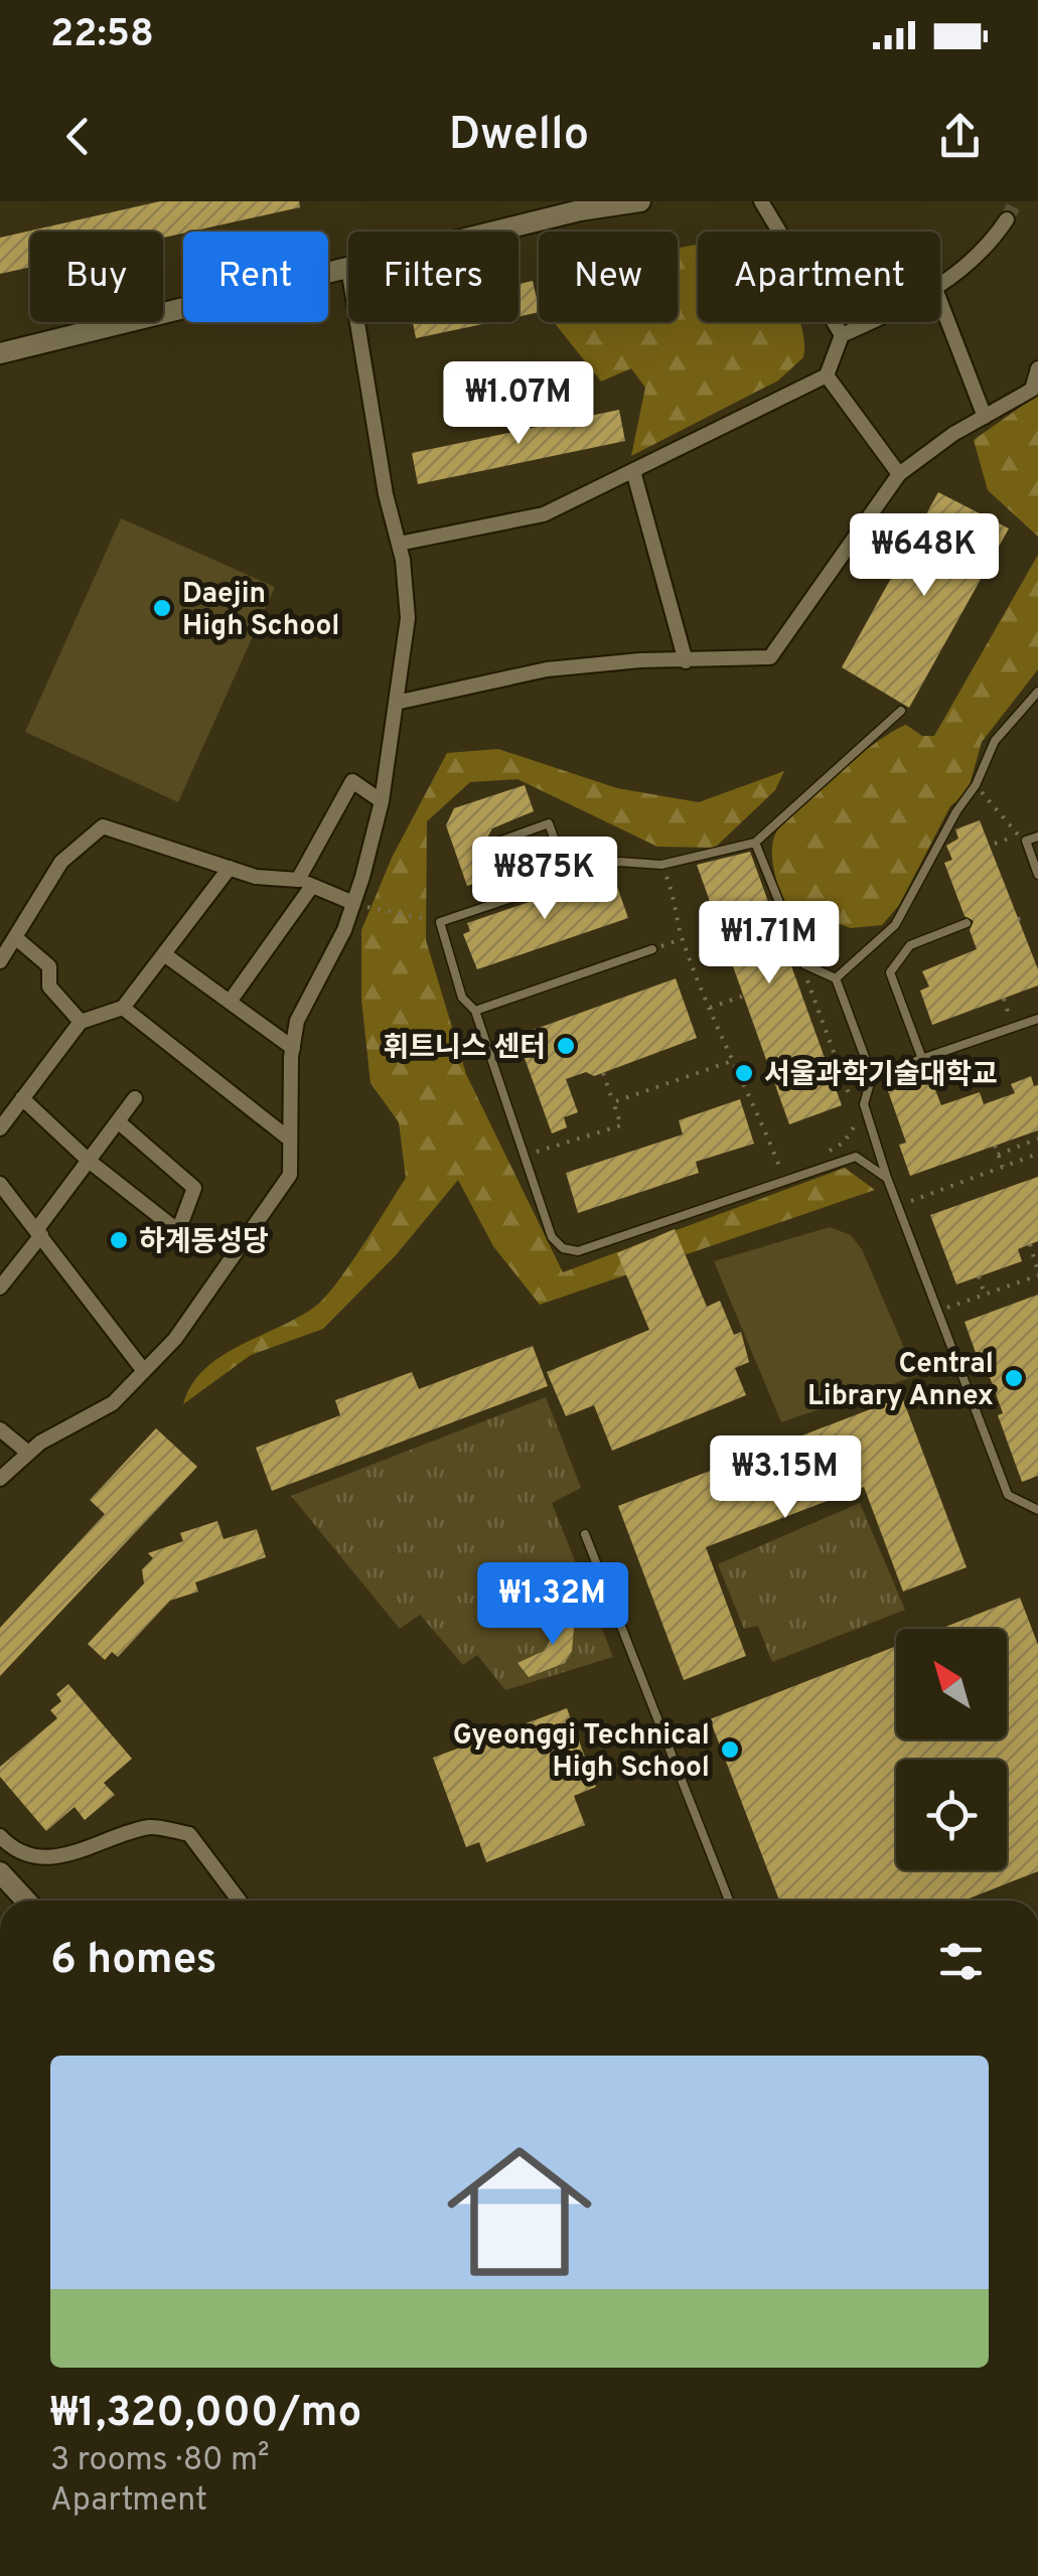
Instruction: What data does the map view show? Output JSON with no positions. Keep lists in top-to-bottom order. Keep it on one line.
{"places":["Daejin High School","휘트니스 센터","서울과학기술대학교","하계동성당","Central Library Annex","Gyeonggi Technical High School"],"north":"top left","page":{"status":"22:58","header":"Dwello","chip":["Buy","Rent","Filters","New","Apartment"],"price":["₩1.07M","₩648K","₩875K","₩1.71M","₩3.15M","₩1.32M"],"heading":"6 homes","list":[{"name":"₩1,320,000/mo","note":"3 rooms · 80 m² · Apartment"}]}}
